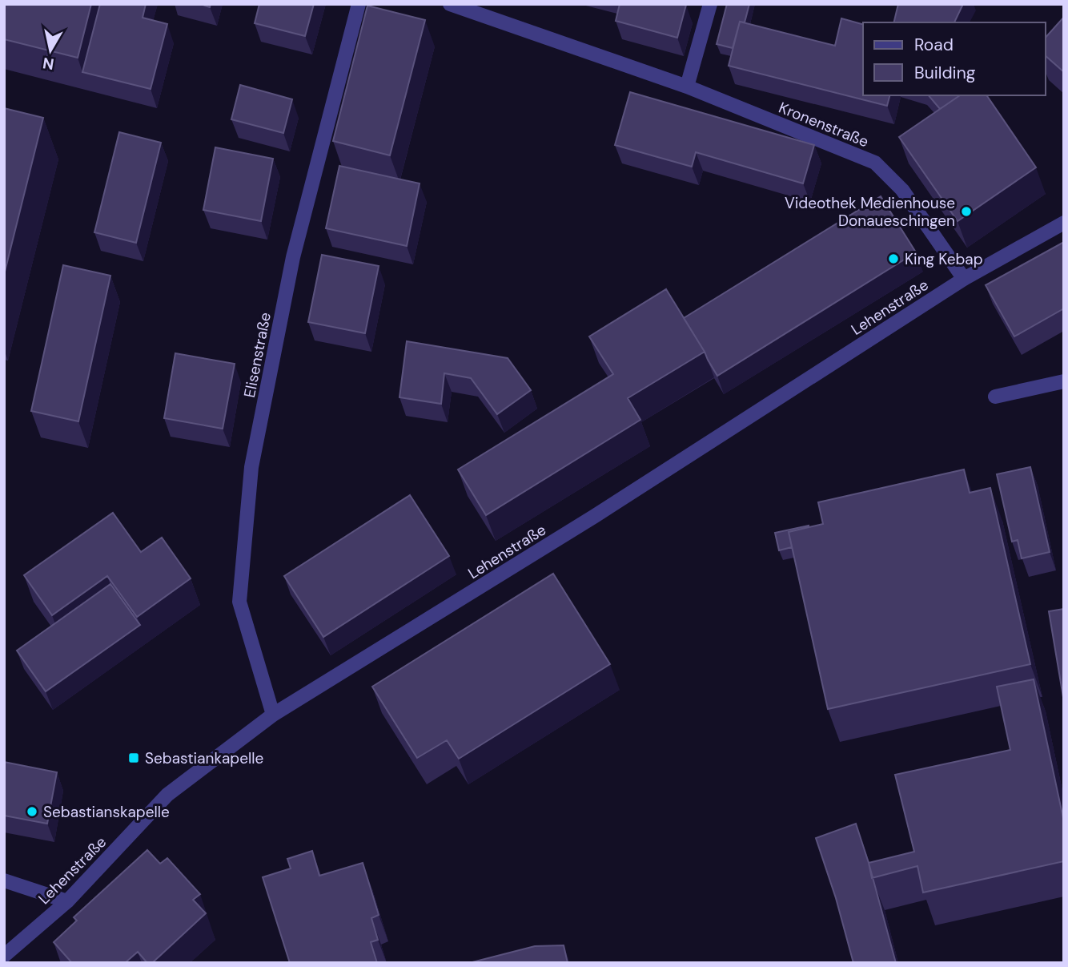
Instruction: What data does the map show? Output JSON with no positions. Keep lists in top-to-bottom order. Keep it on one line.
{"streets":{"street":["Kronenstraße","Lehenstraße","Elisenstraße"]},"crossings":[["Kronenstraße","Lehenstraße"],["Lehenstraße","Elisenstraße"]],"places":{"other":["Videothek Medienhouse Donaueschingen","King Kebap","Sebastianskapelle"],"transit":["Sebastiankapelle"]},"legend":["Road","Building"],"north":"bottom"}
